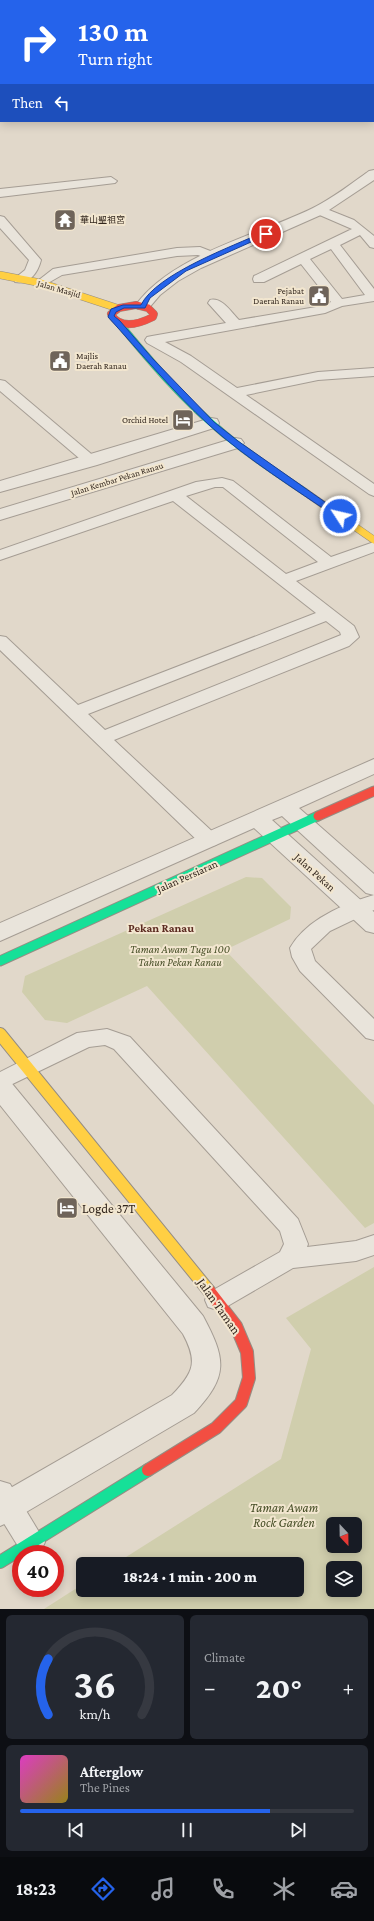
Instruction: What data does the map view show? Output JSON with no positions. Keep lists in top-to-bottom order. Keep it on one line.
{"streets":{"street":["Jalan Masjid","Jalan Kembar Pekan Ranau","Jalan Pekan","Jalan Persiaran","Jalan Taman"]},"crossings":[["Jalan Pekan","Jalan Persiaran"]],"districts":["Pekan Ranau"],"parks":["Taman Awam Tugu 100 Tahun Pekan Ranau","Taman Awam Rock Garden"],"places":{"temple":["華山聖祖宮"],"public building":["Pejabat Daerah Ranau","Majlis Daerah Ranau"],"hotel":["Orchid Hotel","Logde 37T"]},"north":"bottom","page":{"turn":["130 m","Turn right"],"then":"Then","limit":"40","trip":"18:24 · 1 min · 200 m","tile":"Climate","heat":["−","20°","+"],"song":["Afterglow","The Pines"],"tabs":"18:23","gauge":["36","km/h"]}}
